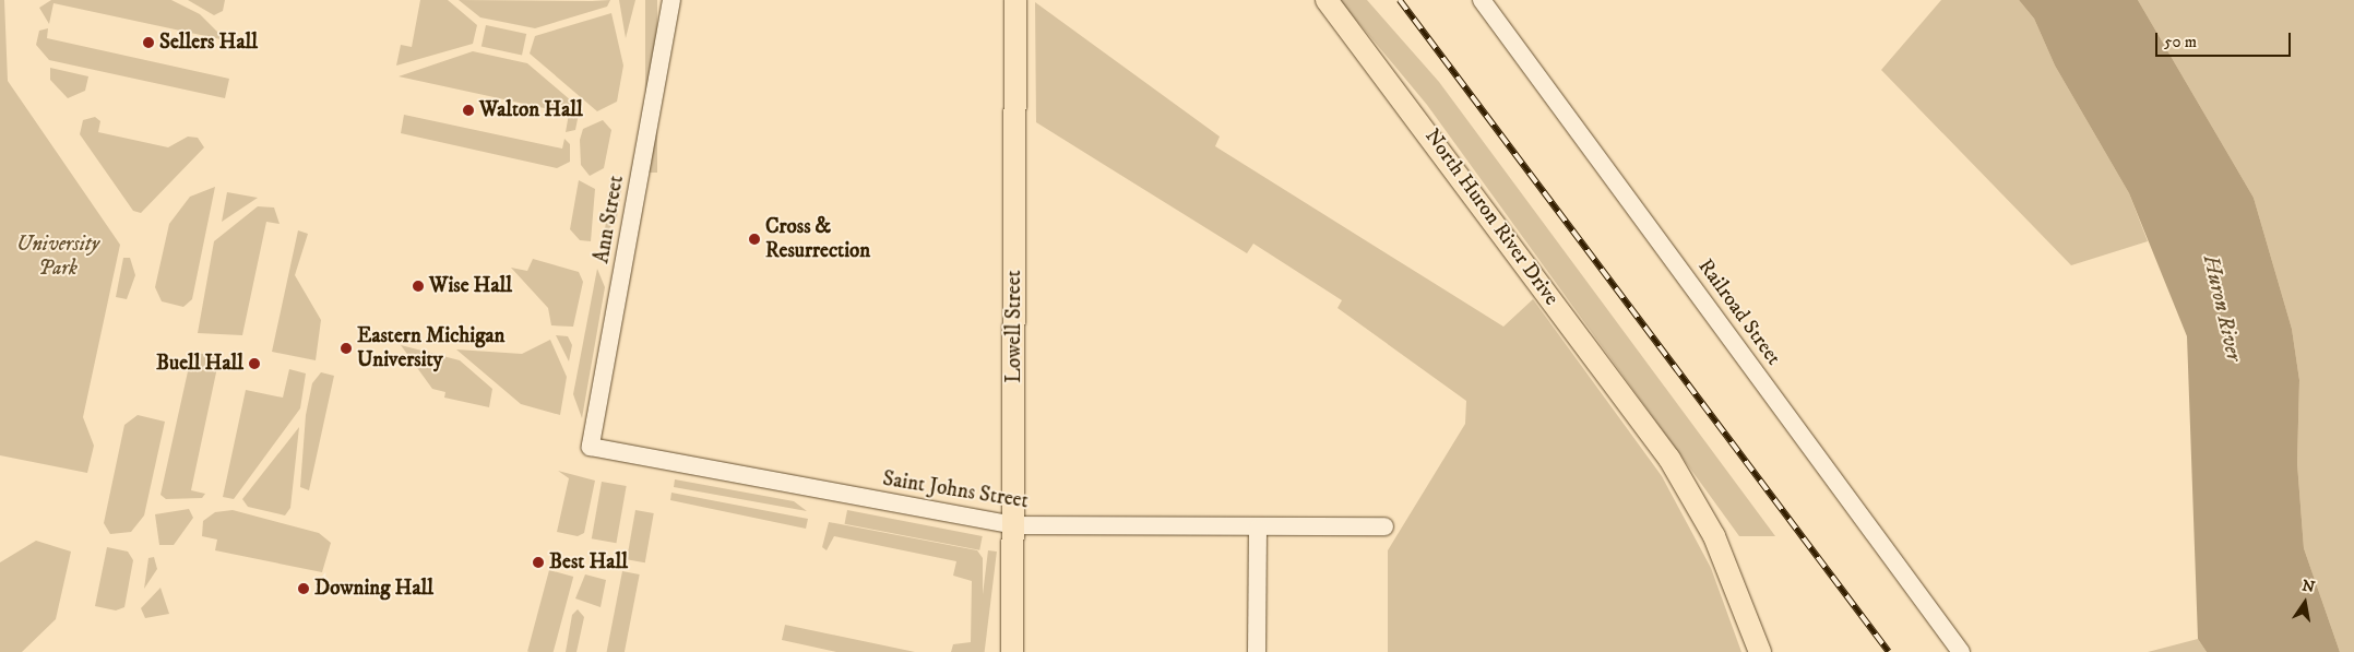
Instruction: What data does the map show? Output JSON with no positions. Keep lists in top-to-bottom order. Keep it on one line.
{"streets":{"main road":["North Huron River Drive","Lowell Street"],"street":["Ann Street","Railroad Street","Saint Johns Street"]},"crossings":[["Ann Street","Saint Johns Street"],["Lowell Street","Saint Johns Street"]],"water":["Huron River"],"parks":["University Park"],"places":["Sellers Hall","Walton Hall","Cross & Resurrection","Wise Hall","Eastern Michigan University","Buell Hall","Best Hall","Downing Hall"],"scale_bar":"50 m","north":"top"}
